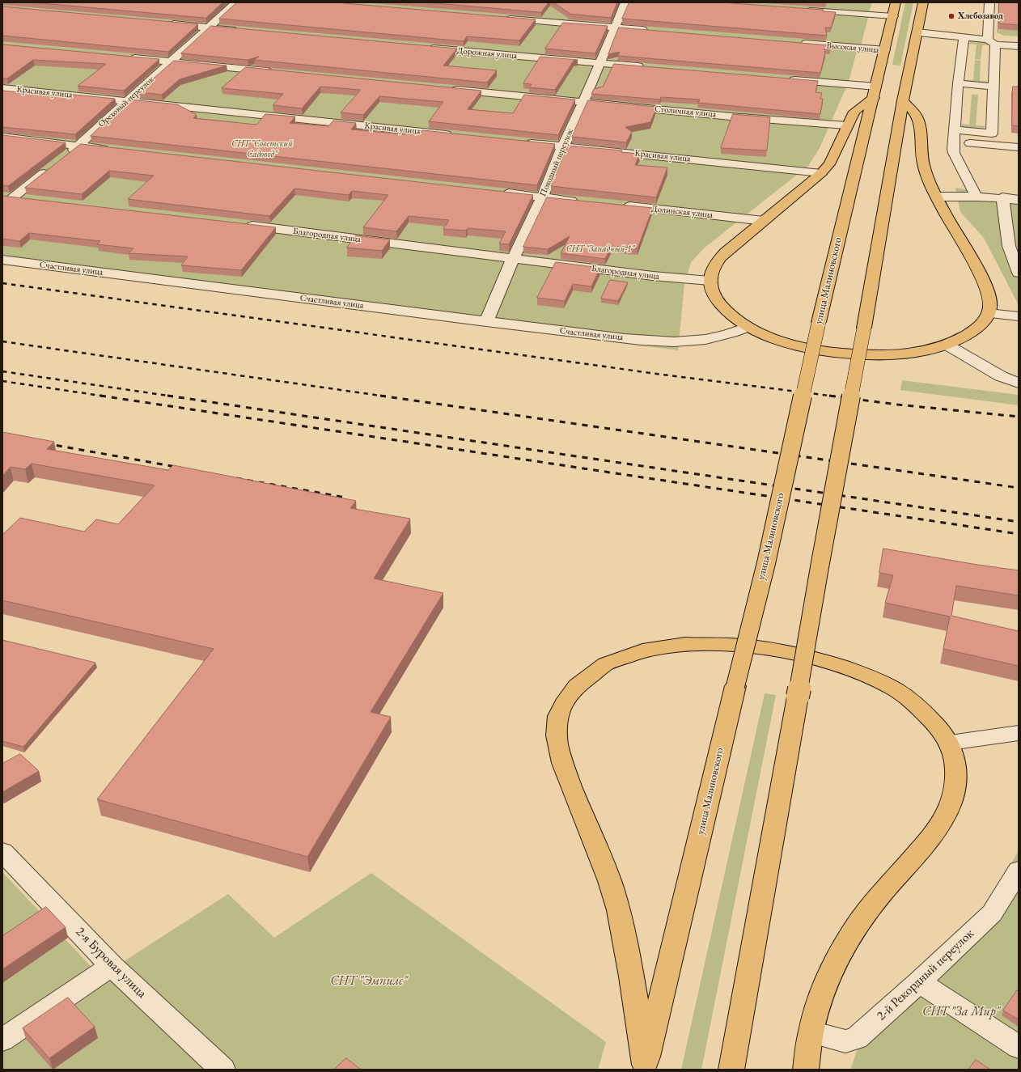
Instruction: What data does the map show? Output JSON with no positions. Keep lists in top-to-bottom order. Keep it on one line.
{"streets":{"highway":["улица Малиновского"],"street":["Высокая улица","Дорожная улица","Красивая улица","Ореховый переулок","Столичная улица","Походный переулок","Долинская улица","Благородная улица","Счастливая улица","2-я Буровая улица","2-й Рекордный переулок"]},"crossings":[["Высокая улица","улица Малиновского"],["Дорожная улица","Походный переулок"],["Красивая улица","Ореховый переулок"],["Красивая улица","Походный переулок"],["Столичная улица","Походный переулок"],["Походный переулок","Благородная улица"],["Походный переулок","Счастливая улица"]],"parks":["СНТ \"Советский Садовод\"","СНТ \"Западный-1\"","СНТ \"Эмпилс\"","СНТ \"За Мир\""],"places":["Хлебозавод"]}
